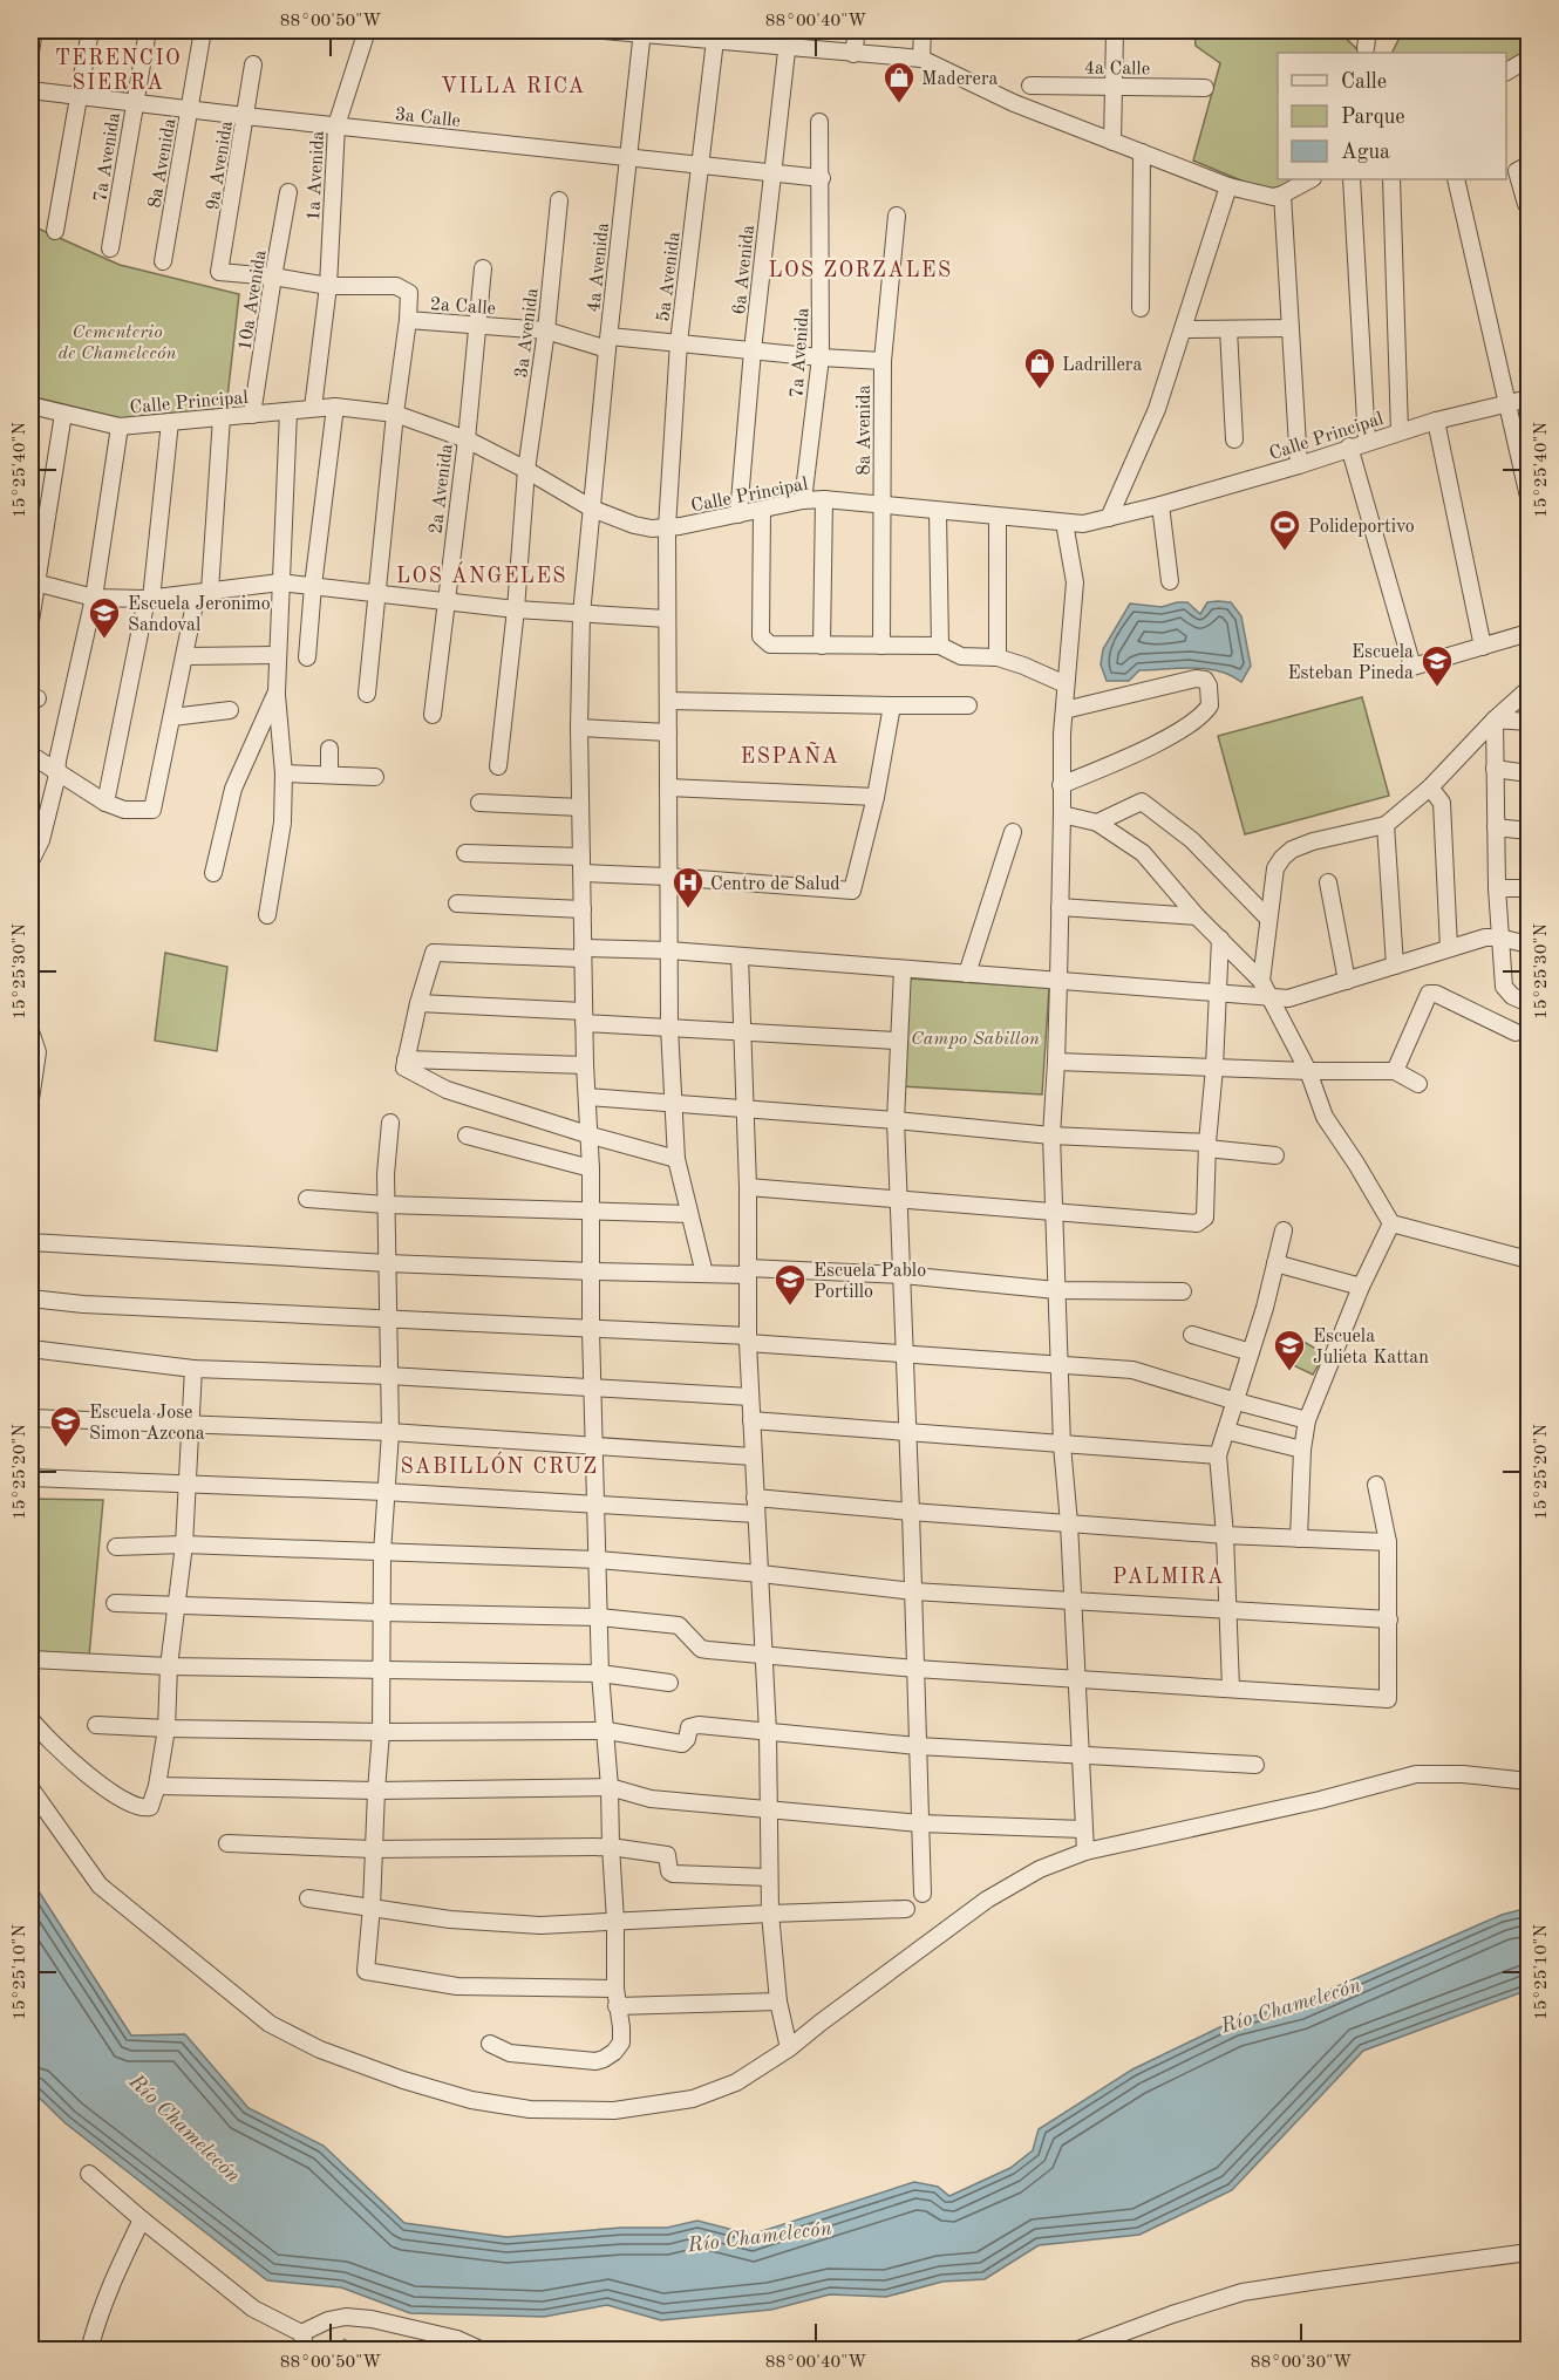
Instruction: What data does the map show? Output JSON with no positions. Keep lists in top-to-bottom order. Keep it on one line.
{"streets":{"street":["4a Calle","3a Calle","7a Avenida","8a Avenida","9a Avenida","1a Avenida","4a Avenida","6a Avenida","5a Avenida","10a Avenida","2a Calle","3a Avenida","Calle Principal","2a Avenida"]},"crossings":[["3a Calle","7a Avenida"],["3a Calle","8a Avenida"],["3a Calle","9a Avenida"],["3a Calle","1a Avenida"],["3a Calle","4a Avenida"],["3a Calle","6a Avenida"],["3a Calle","5a Avenida"],["7a Avenida","2a Calle"],["7a Avenida","Calle Principal"],["8a Avenida","2a Calle"],["8a Avenida","Calle Principal"],["9a Avenida","2a Calle"],["1a Avenida","2a Calle"],["1a Avenida","Calle Principal"],["4a Avenida","2a Calle"],["4a Avenida","Calle Principal"],["6a Avenida","2a Calle"],["6a Avenida","Calle Principal"],["5a Avenida","2a Calle"],["5a Avenida","Calle Principal"],["10a Avenida","2a Calle"],["10a Avenida","Calle Principal"],["2a Calle","3a Avenida"],["2a Calle","2a Avenida"],["3a Avenida","Calle Principal"],["Calle Principal","2a Avenida"]],"districts":["TERENCIO SIERRA","VILLA RICA","LOS ZORZALES","LOS ÁNGELES","ESPAÑA","SABILLÓN CRUZ","PALMIRA"],"water":["Río Chamelecón"],"parks":["Cementerio de Chamelecón","Campo Sabillon"],"places":{"shop":["Maderera","Ladrillera"],"sports":["Polideportivo"],"school or university":["Escuela Jeronimo Sandoval","Escuela Esteban Pineda","Escuela Pablo Portillo","Escuela Julieta Kattan","Escuela Jose Simon Azcona"],"hospital":["Centro de Salud"]},"legend":["Calle","Parque","Agua"],"coordinates":["88°00'50\"W","88°00'40\"W","15°25'40\"N","15°25'30\"N","15°25'20\"N","15°25'10\"N","88°00'30\"W"]}
